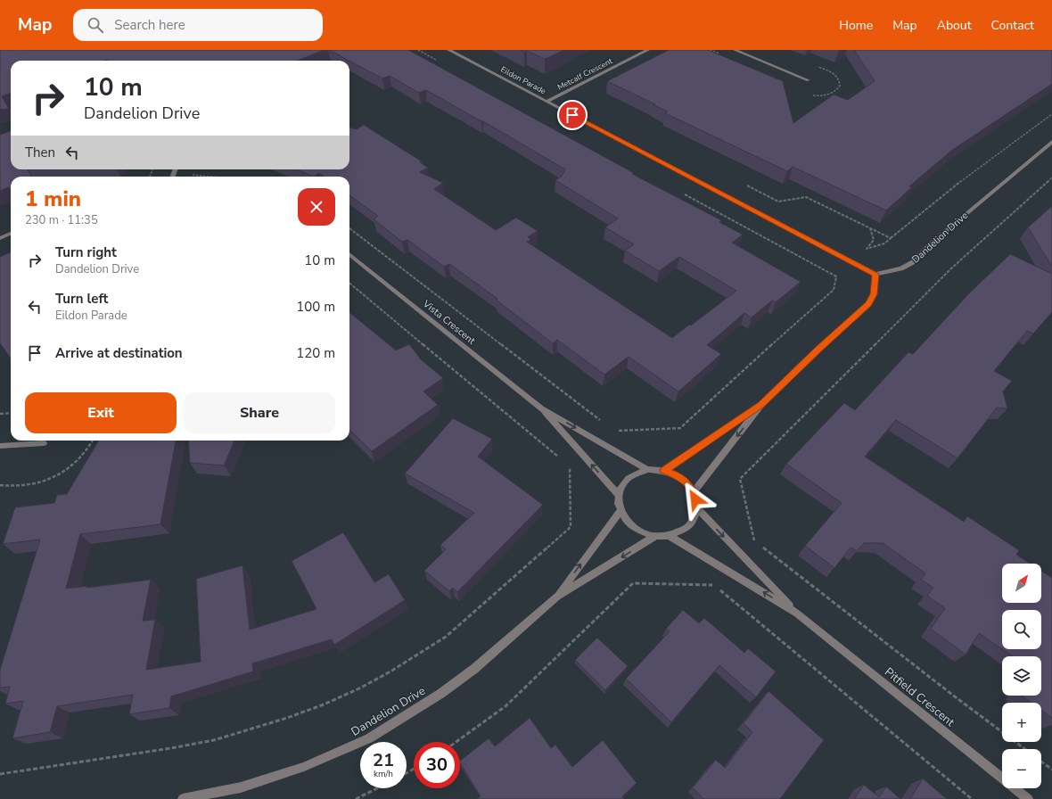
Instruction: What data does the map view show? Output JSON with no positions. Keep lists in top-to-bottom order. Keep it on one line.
{"streets":{"street":["Metcalf Crescent","Eildon Parade","Dandelion Drive","Vista Crescent","Pitfield Crescent"]},"crossings":[["Metcalf Crescent","Eildon Parade"],["Eildon Parade","Dandelion Drive"],["Dandelion Drive","Vista Crescent"],["Dandelion Drive","Pitfield Crescent"],["Vista Crescent","Pitfield Crescent"]],"north":"top right","page":{"header":"Map","search":"Search here","nav":["Home","Map","About","Contact"],"turn":["10 m","Dandelion Drive"],"then":"Then","heading":["1 min","230 m · 11:35"],"list":[{"name":"Turn right","note":"Dandelion Drive","value":"10 m"},{"name":"Turn left","note":"Eildon Parade","value":"100 m"},{"name":"Arrive at destination","value":"120 m"}],"buttons":["Exit","Share"],"map_buttons":["+","−"],"speed":"21 km/h","limit":"30"}}
